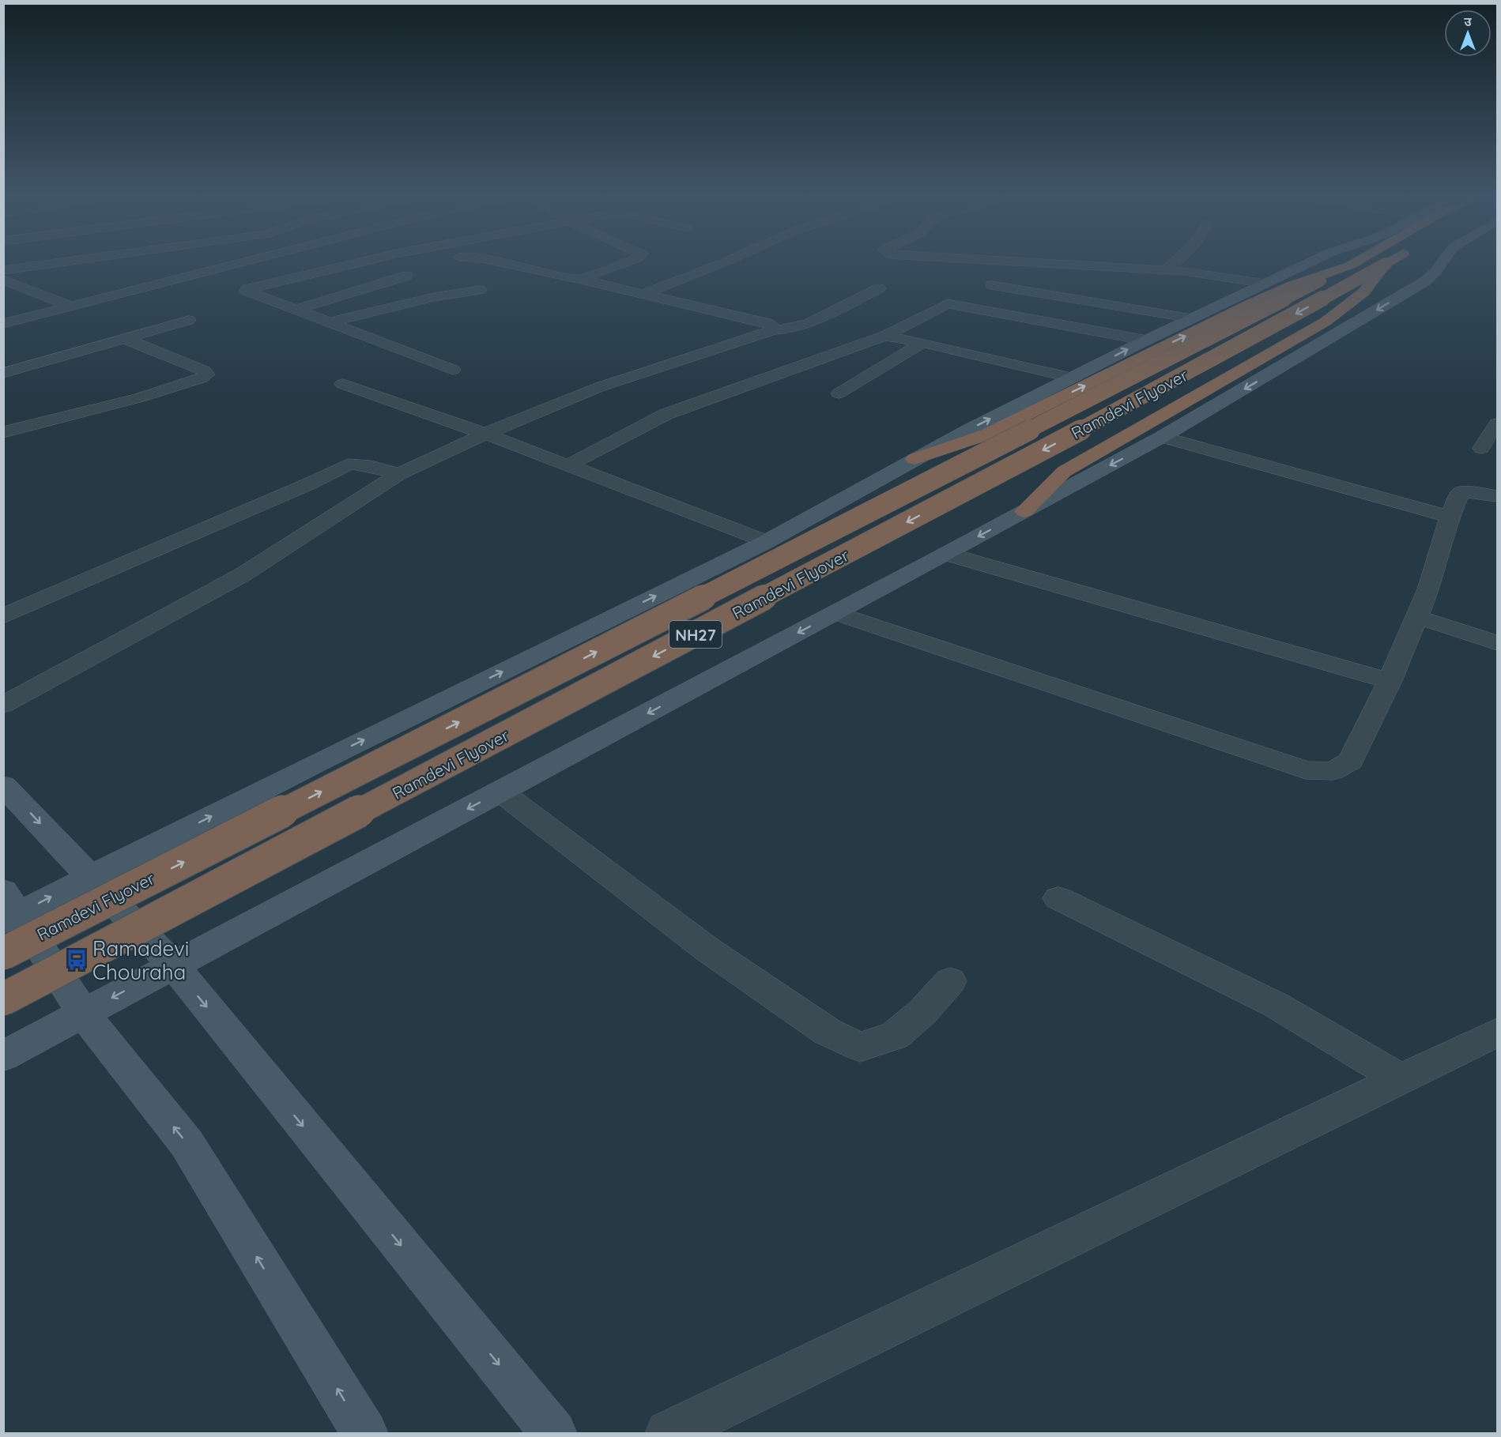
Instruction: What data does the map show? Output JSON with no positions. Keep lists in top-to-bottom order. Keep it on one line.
{"streets":{"highway":["Ramdevi Flyover","NH27"]},"places":{"bus stop":["Ramadevi Chouraha"]},"north":"top"}
